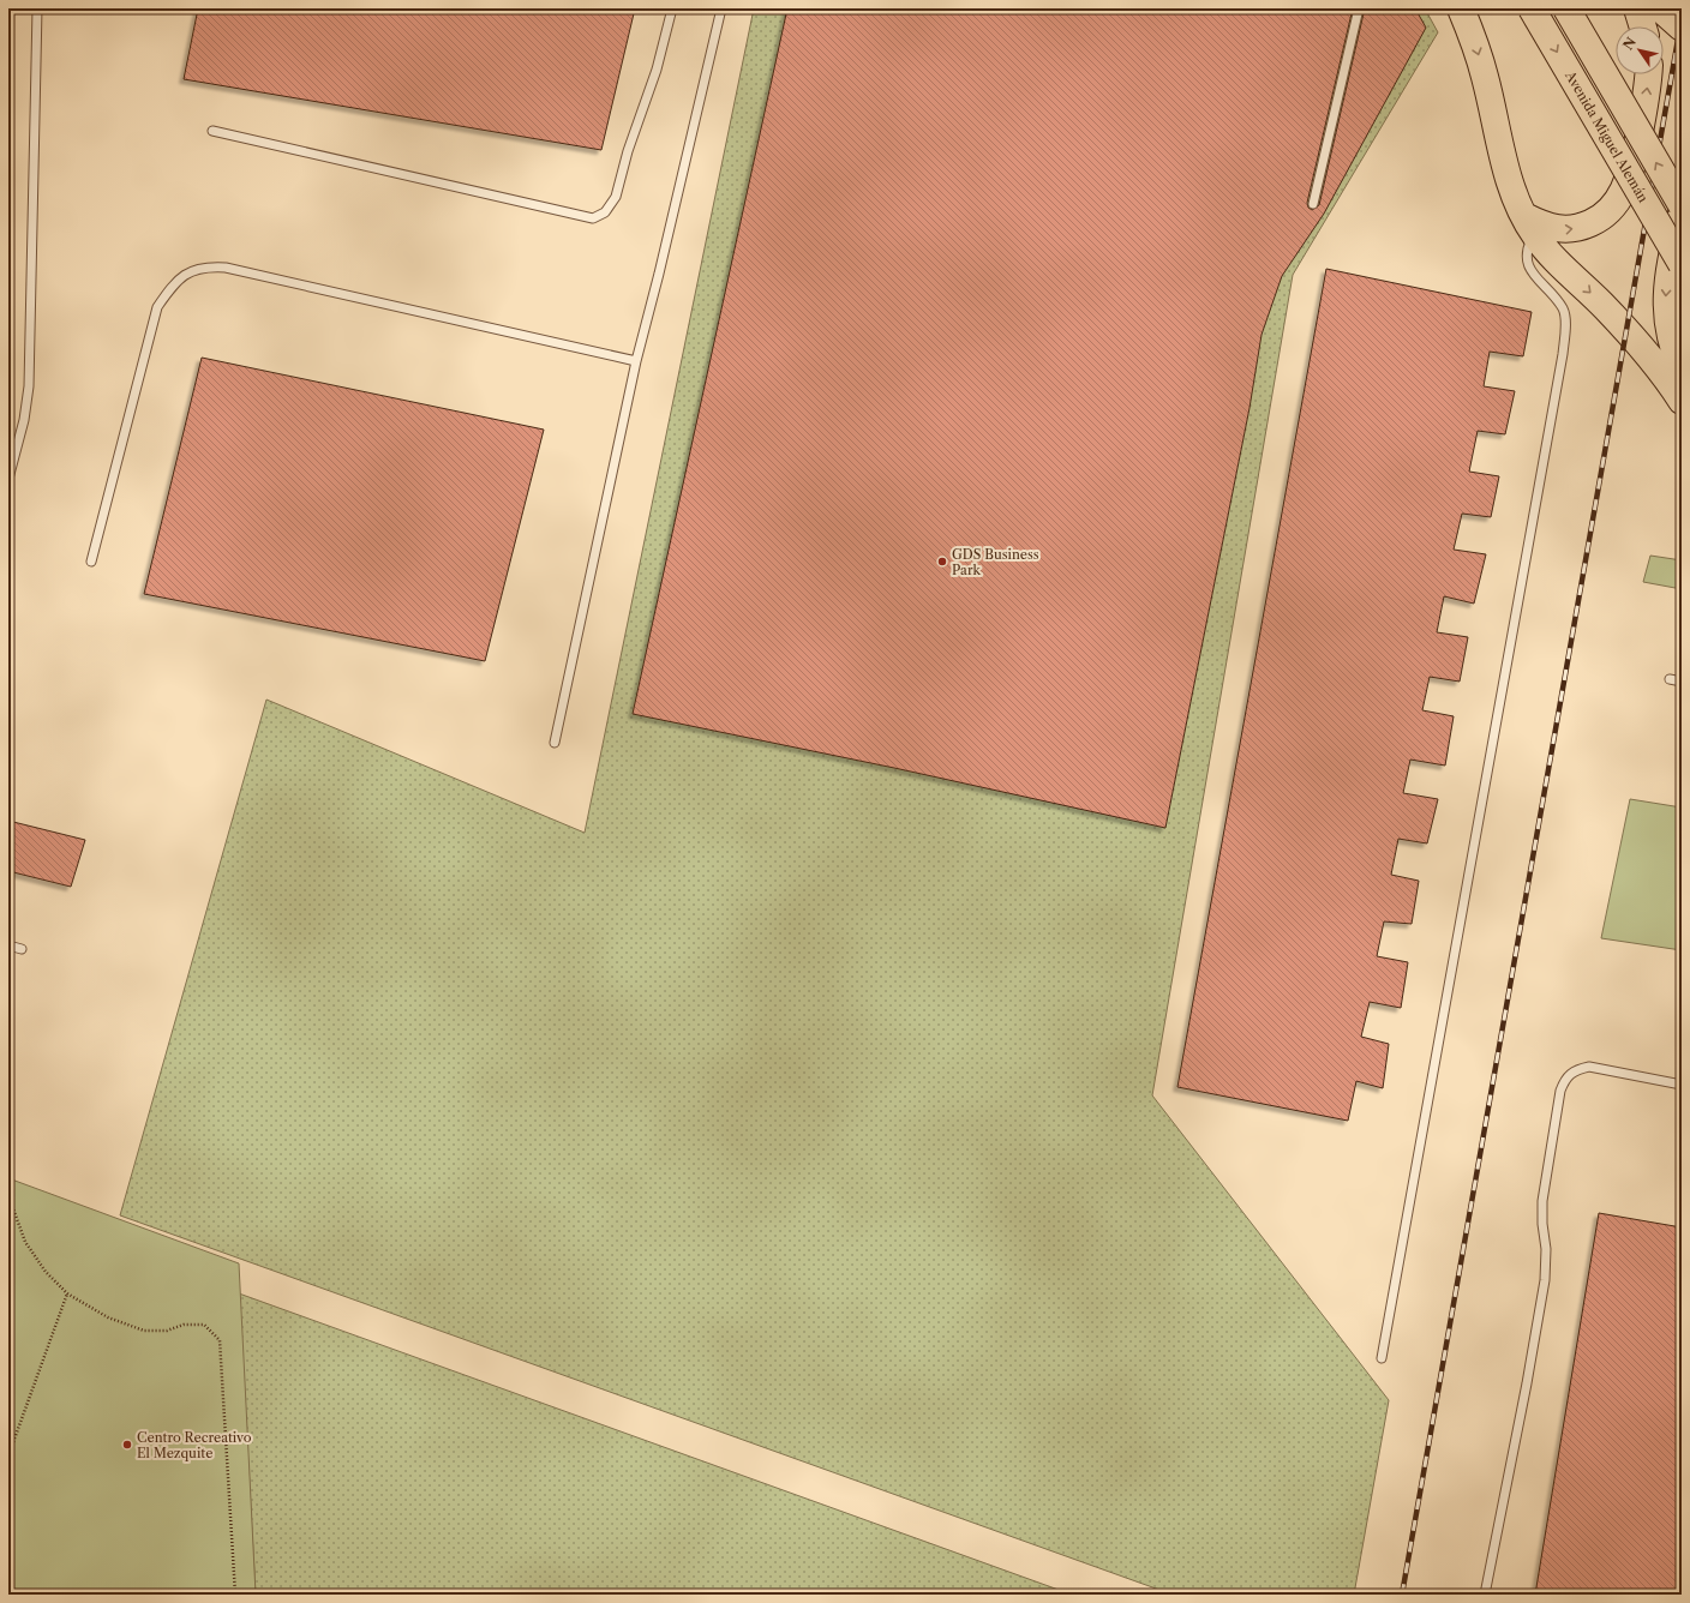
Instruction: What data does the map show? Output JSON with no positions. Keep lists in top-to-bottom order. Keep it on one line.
{"streets":{"highway":["Avenida Miguel Alemán"]},"places":["GDS Business Park","Centro Recreativo El Mezquite"],"north":"top left"}
